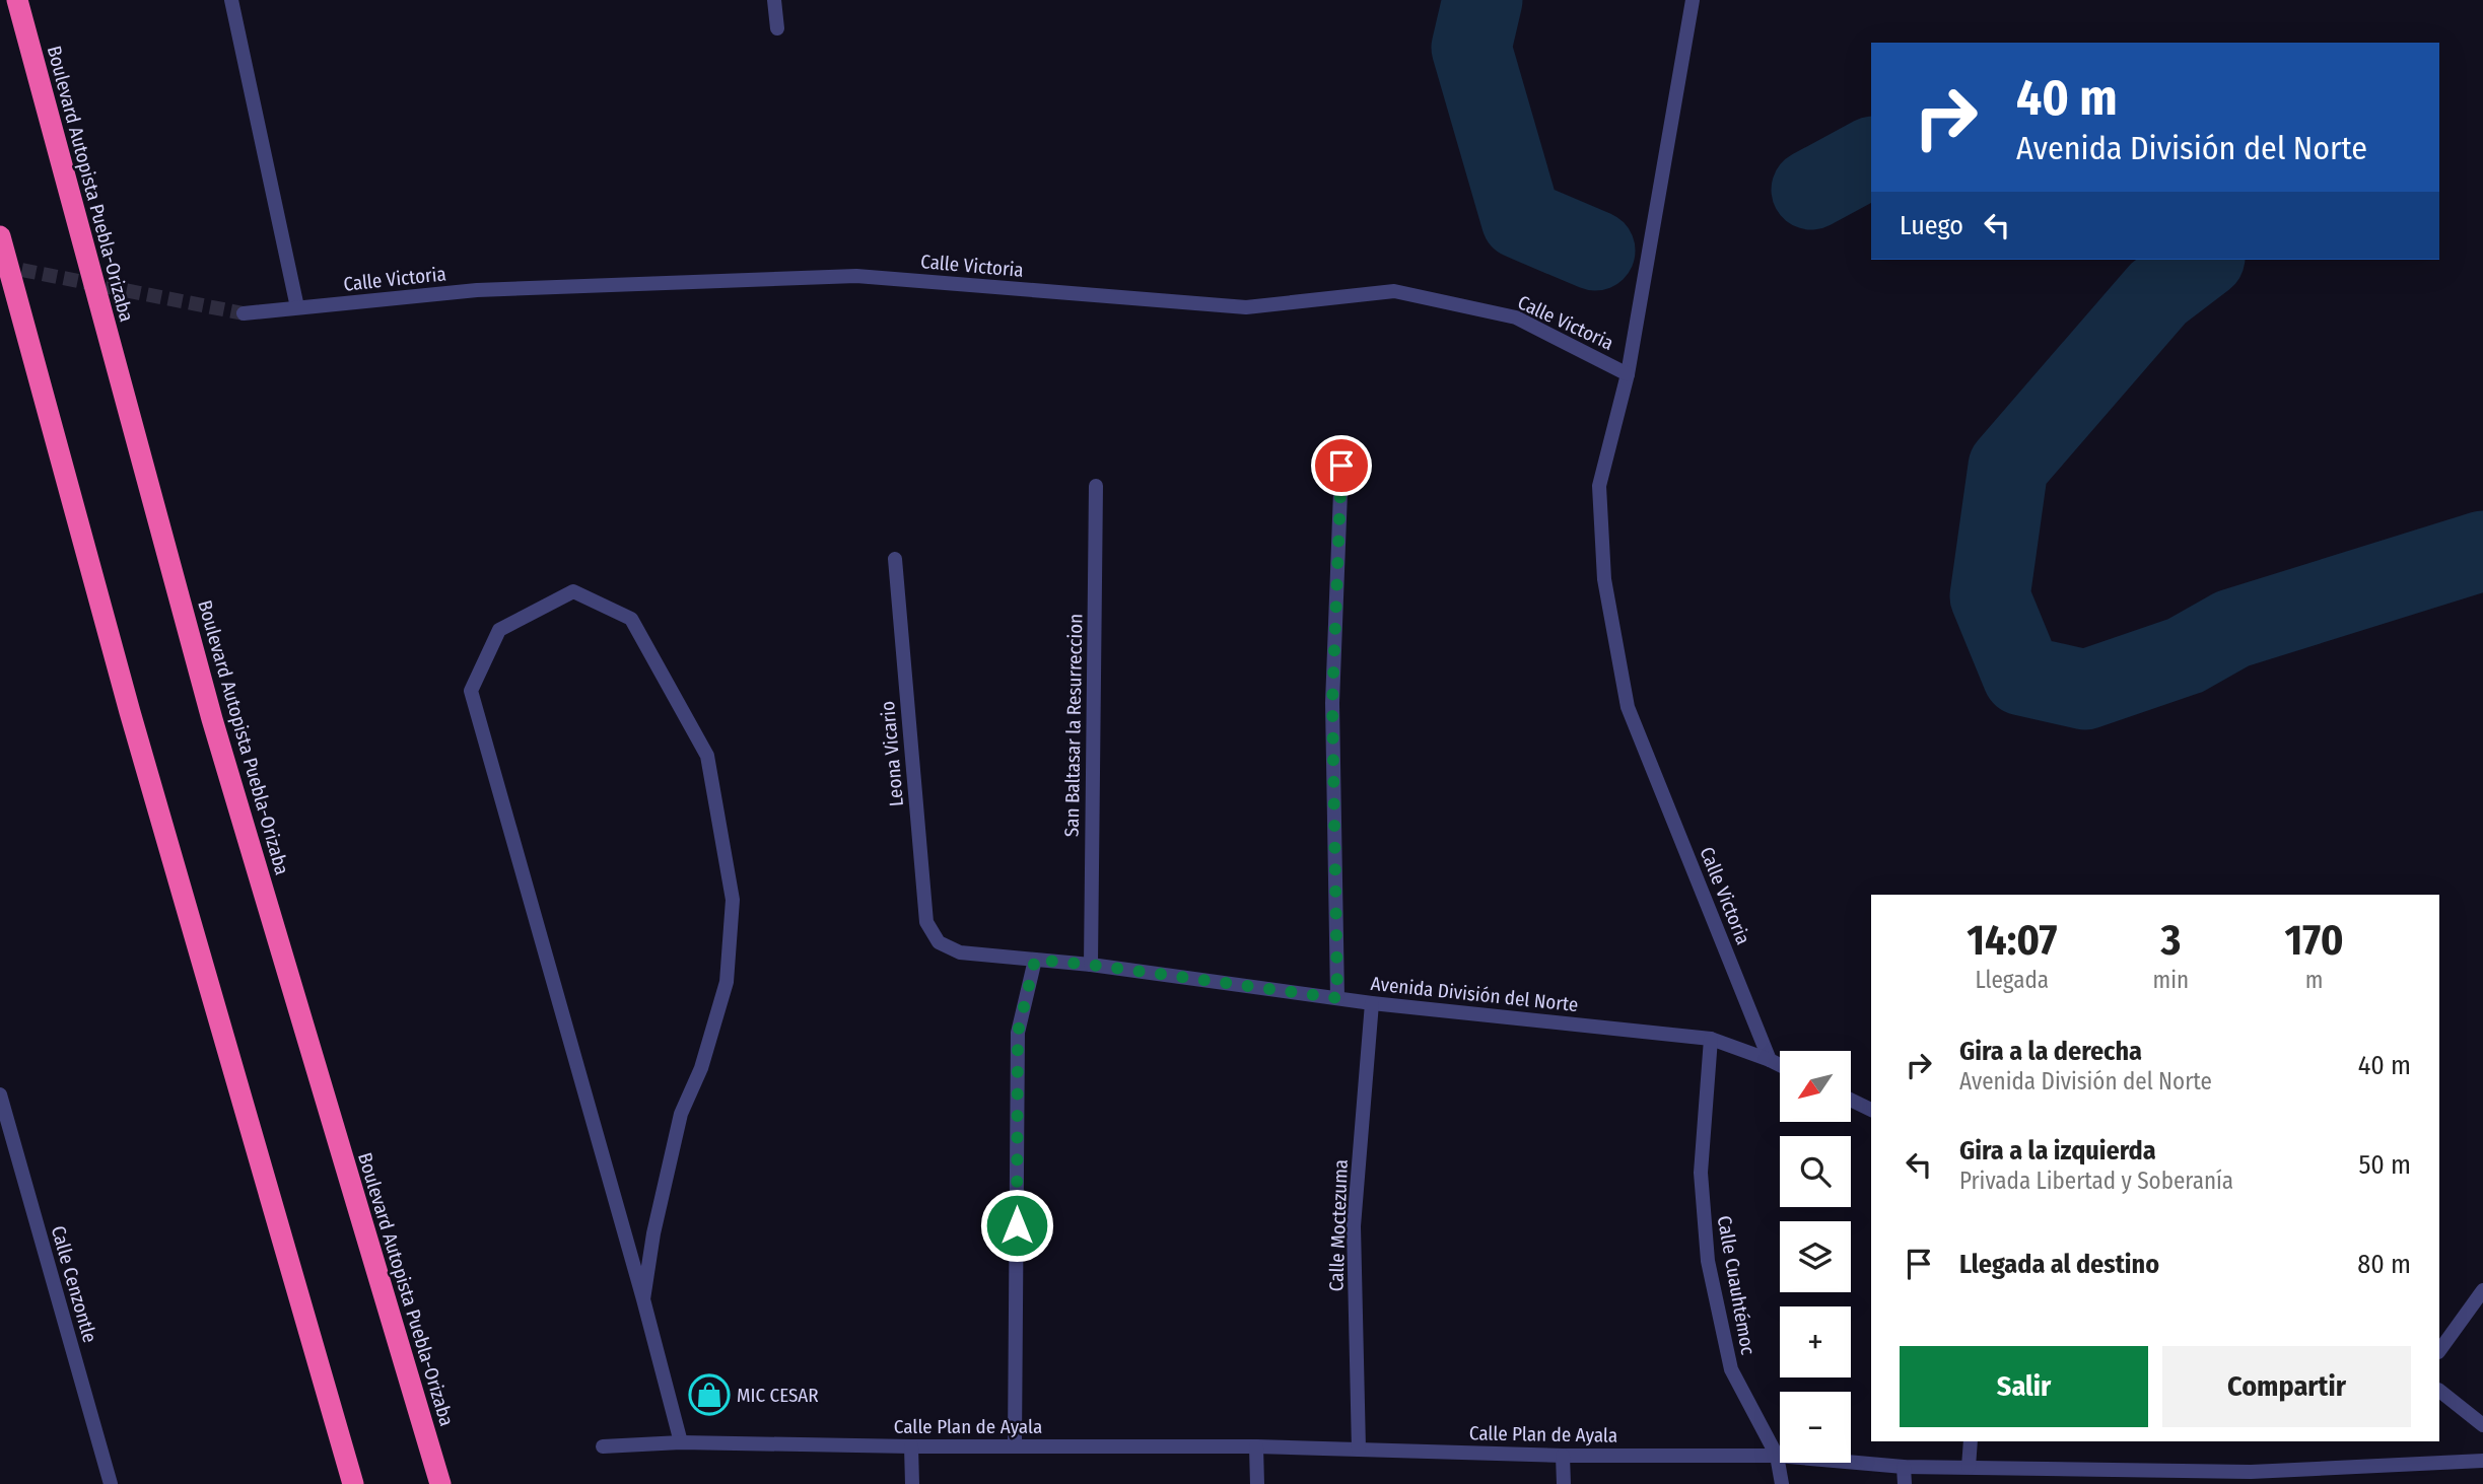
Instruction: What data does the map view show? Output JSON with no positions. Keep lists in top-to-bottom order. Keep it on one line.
{"streets":{"highway":["Boulevard Autopista Puebla-Orizaba"],"street":["Calle Victoria","San Baltasar la Resurreccion","Leona Vicario","Avenida División del Norte","Calle Moctezuma","Calle Cenzontle","Calle Cuauhtémoc","Calle Plan de Ayala"]},"crossings":[["Calle Victoria","Avenida División del Norte"],["San Baltasar la Resurreccion","Avenida División del Norte"],["Leona Vicario","Avenida División del Norte"],["Avenida División del Norte","Calle Moctezuma"],["Avenida División del Norte","Calle Cuauhtémoc"],["Calle Moctezuma","Calle Plan de Ayala"],["Calle Cuauhtémoc","Calle Plan de Ayala"]],"places":{"shop":["MIC CESAR"]},"north":"bottom left","page":{"turn":["40 m","Avenida División del Norte"],"then":"Luego","eta":["14:07","Llegada","3","min","170","m"],"list":[{"name":"Gira a la derecha","note":"Avenida División del Norte","value":"40 m"},{"name":"Gira a la izquierda","note":"Privada Libertad y Soberanía","value":"50 m"},{"name":"Llegada al destino","value":"80 m"}],"map_buttons":["+","−"],"buttons":["Salir","Compartir"]}}
